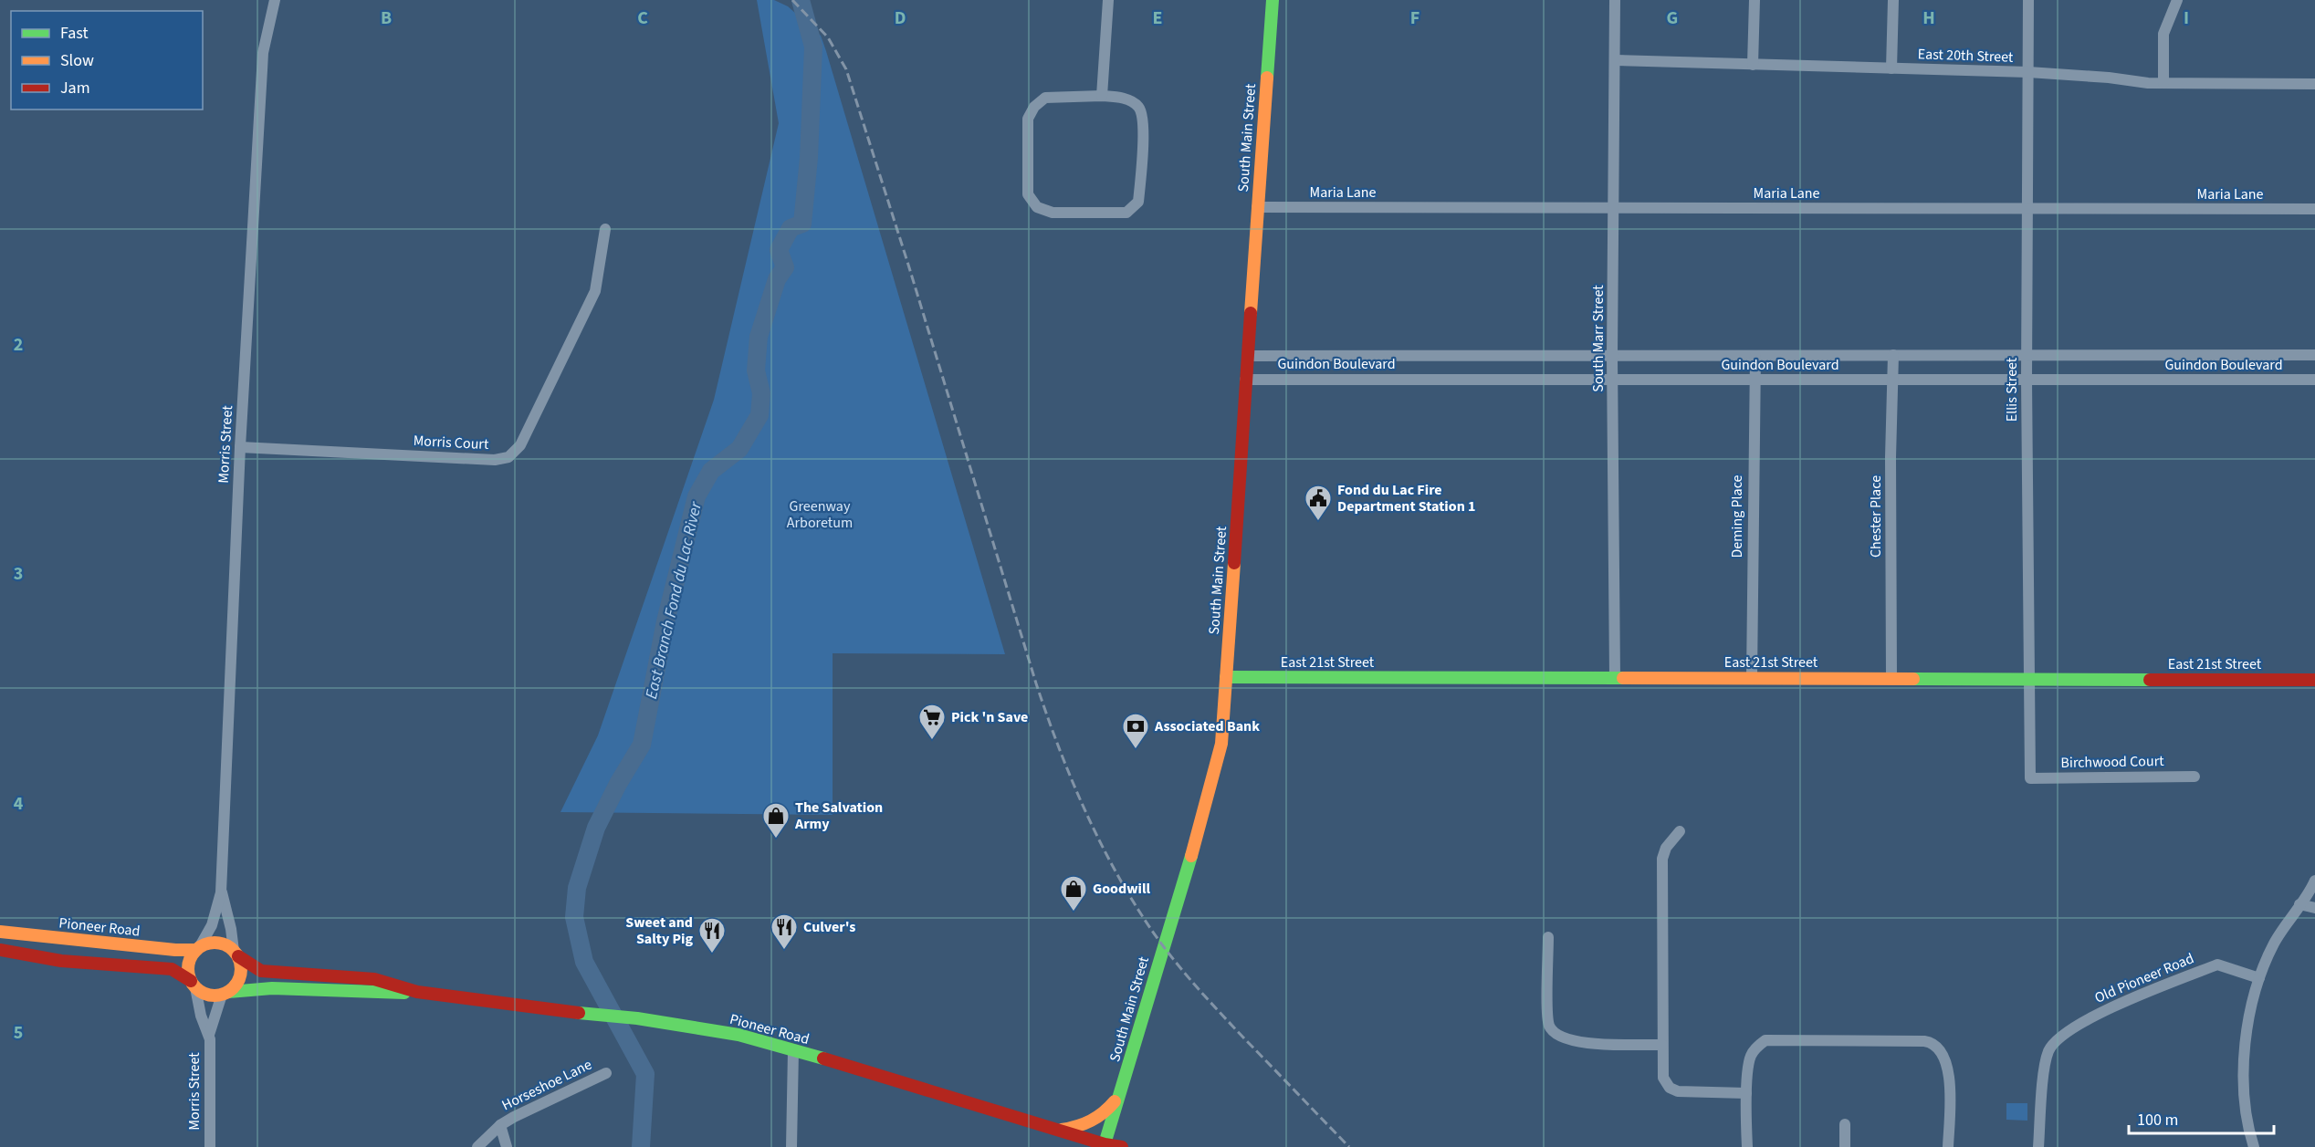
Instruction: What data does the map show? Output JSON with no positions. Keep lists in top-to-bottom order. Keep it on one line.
{"streets":{"main road":["South Main Street","East 21st Street","Pioneer Road"],"street":["East 20th Street","Maria Lane","South Marr Street","Guindon Boulevard","Ellis Street","Morris Court","Morris Street","Deming Place","Chester Place","Birchwood Court","Old Pioneer Road","Horseshoe Lane"]},"crossings":[["East 20th Street","South Marr Street"],["East 20th Street","Ellis Street"],["South Main Street","Maria Lane"],["South Main Street","Guindon Boulevard"],["South Main Street","East 21st Street"],["South Main Street","Pioneer Road"],["Maria Lane","South Marr Street"],["Maria Lane","Ellis Street"],["South Marr Street","Guindon Boulevard"],["South Marr Street","East 21st Street"],["Guindon Boulevard","Ellis Street"],["Guindon Boulevard","Deming Place"],["Guindon Boulevard","Chester Place"],["Ellis Street","East 21st Street"],["Ellis Street","Birchwood Court"],["Morris Court","Morris Street"],["Morris Street","Pioneer Road"],["Deming Place","East 21st Street"],["Chester Place","East 21st Street"]],"water":["East Branch Fond du Lac River"],"parks":["Greenway Arboretum"],"places":{"public building":["Fond du Lac Fire Department Station 1"],"supermarket":["Pick 'n Save"],"bank":["Associated Bank"],"shop":["The Salvation Army","Goodwill"],"restaurant":["Culver's","Sweet and Salty Pig"]},"legend":["Fast","Slow","Jam"],"scale_bar":"100 m","grid":{"columns":["B","C","D","E","F","G","H","I"],"rows":["2","3","4","5"]}}
